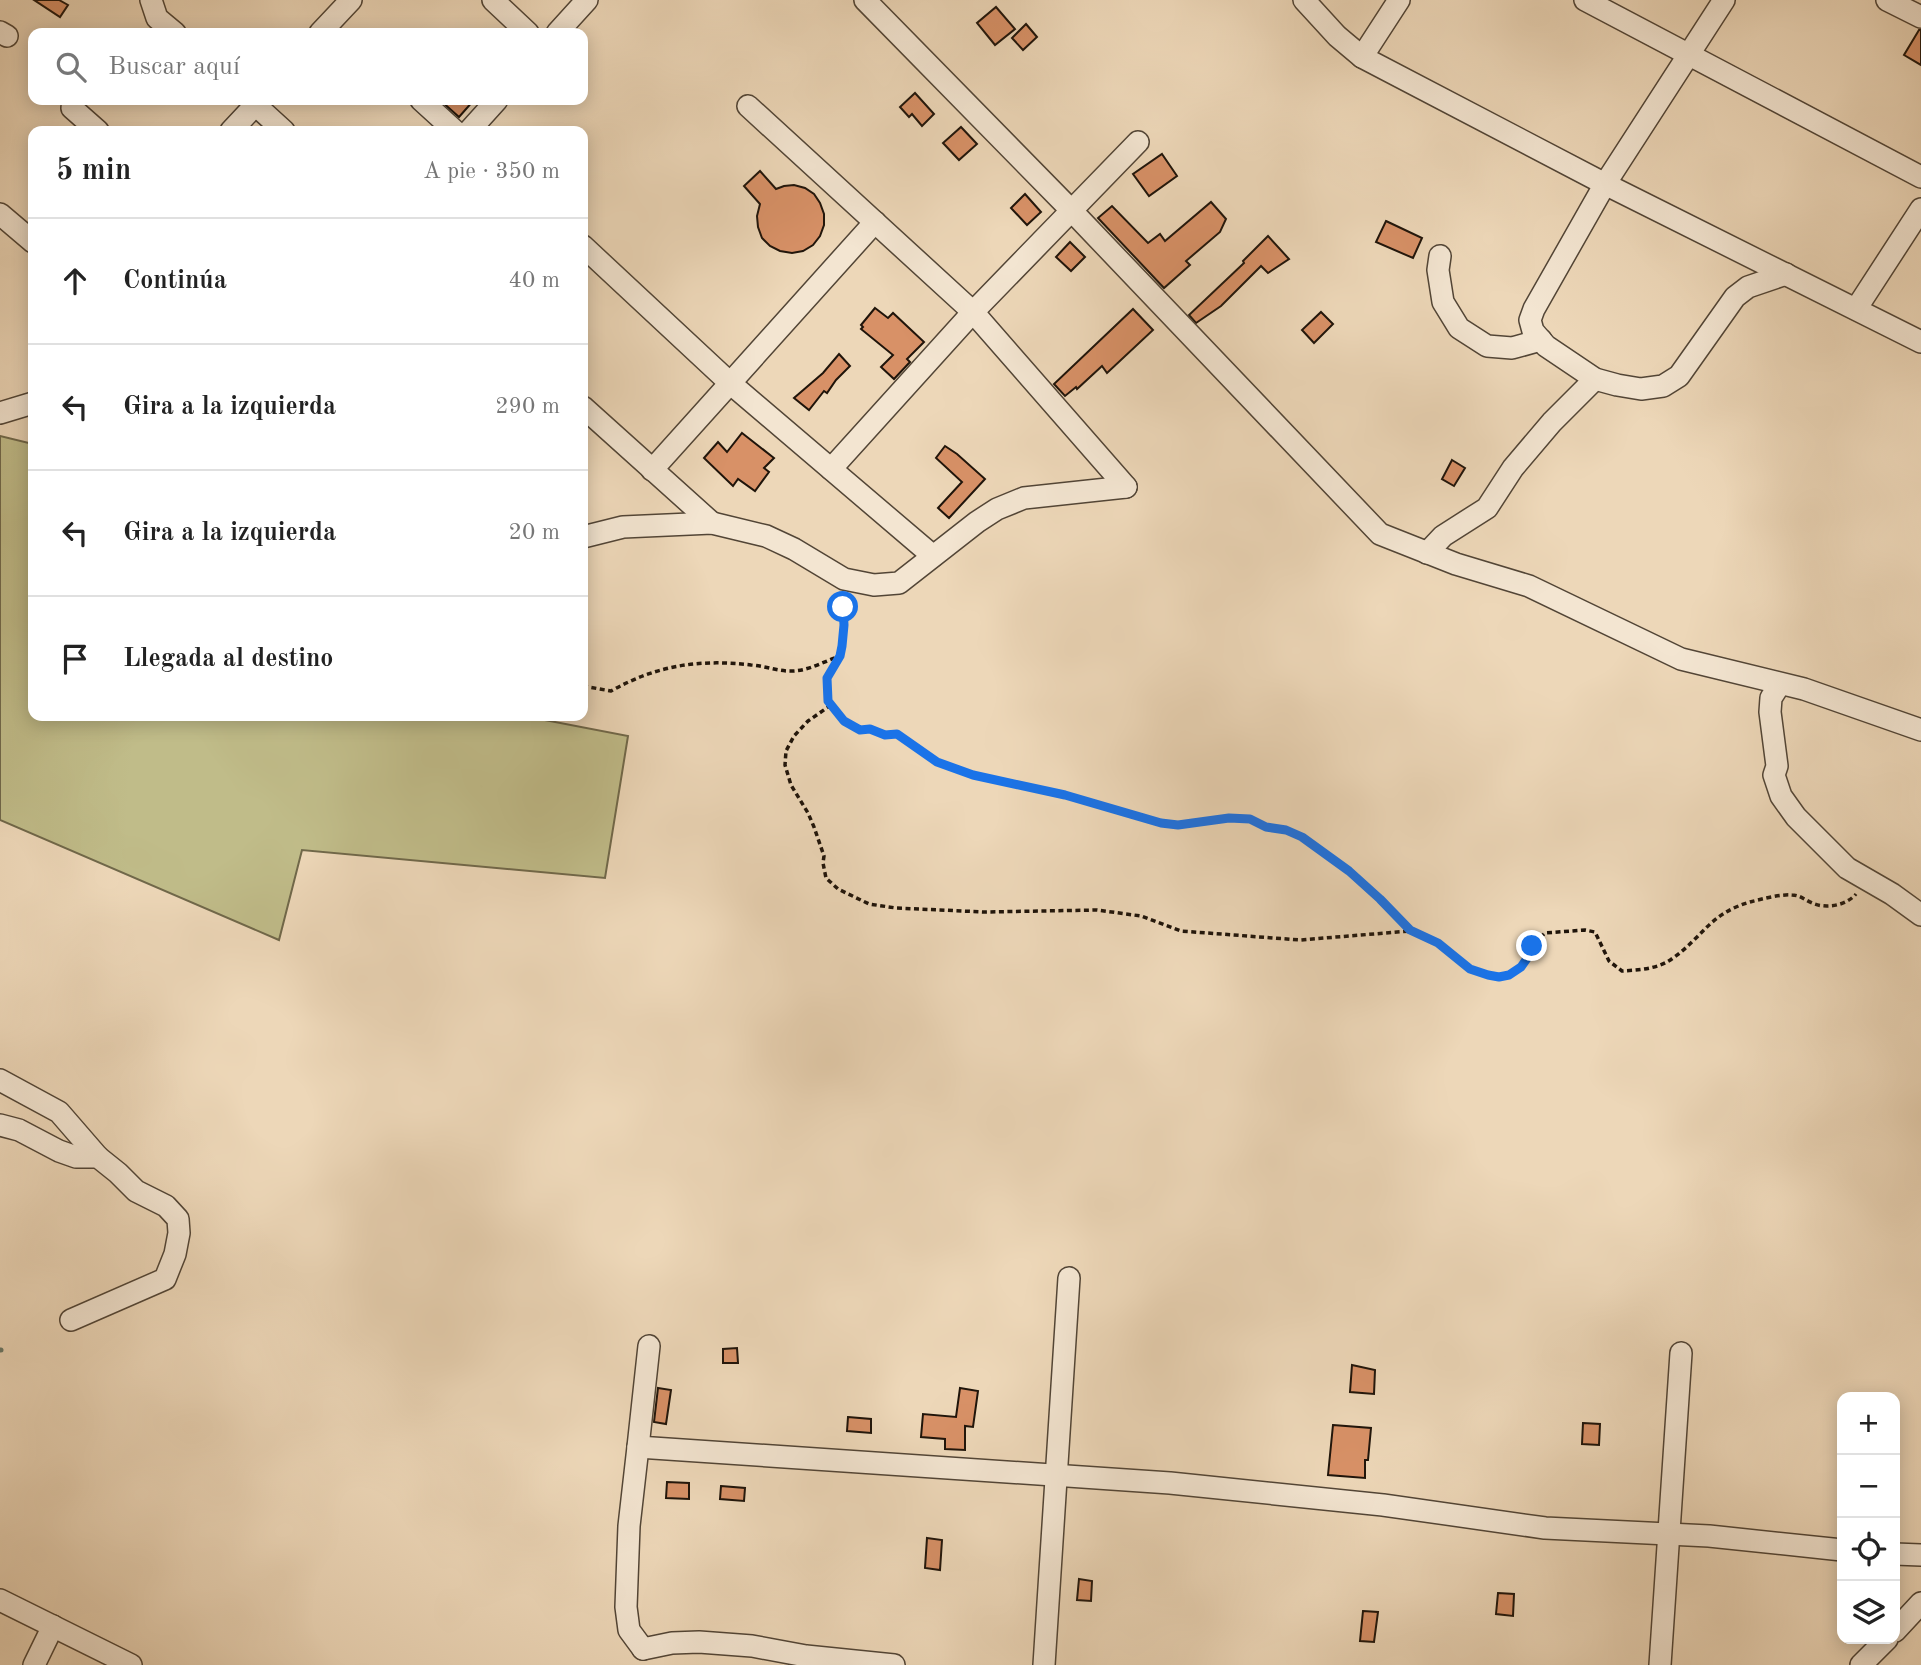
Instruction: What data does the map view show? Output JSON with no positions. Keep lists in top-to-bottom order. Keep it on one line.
{"page":{"search":"Buscar aquí","heading":["5 min","A pie · 350 m"],"list":[["Continúa","40 m"],["Gira a la izquierda","290 m"],["Gira a la izquierda","20 m"],"Llegada al destino"],"map_buttons":["+","−"]}}
